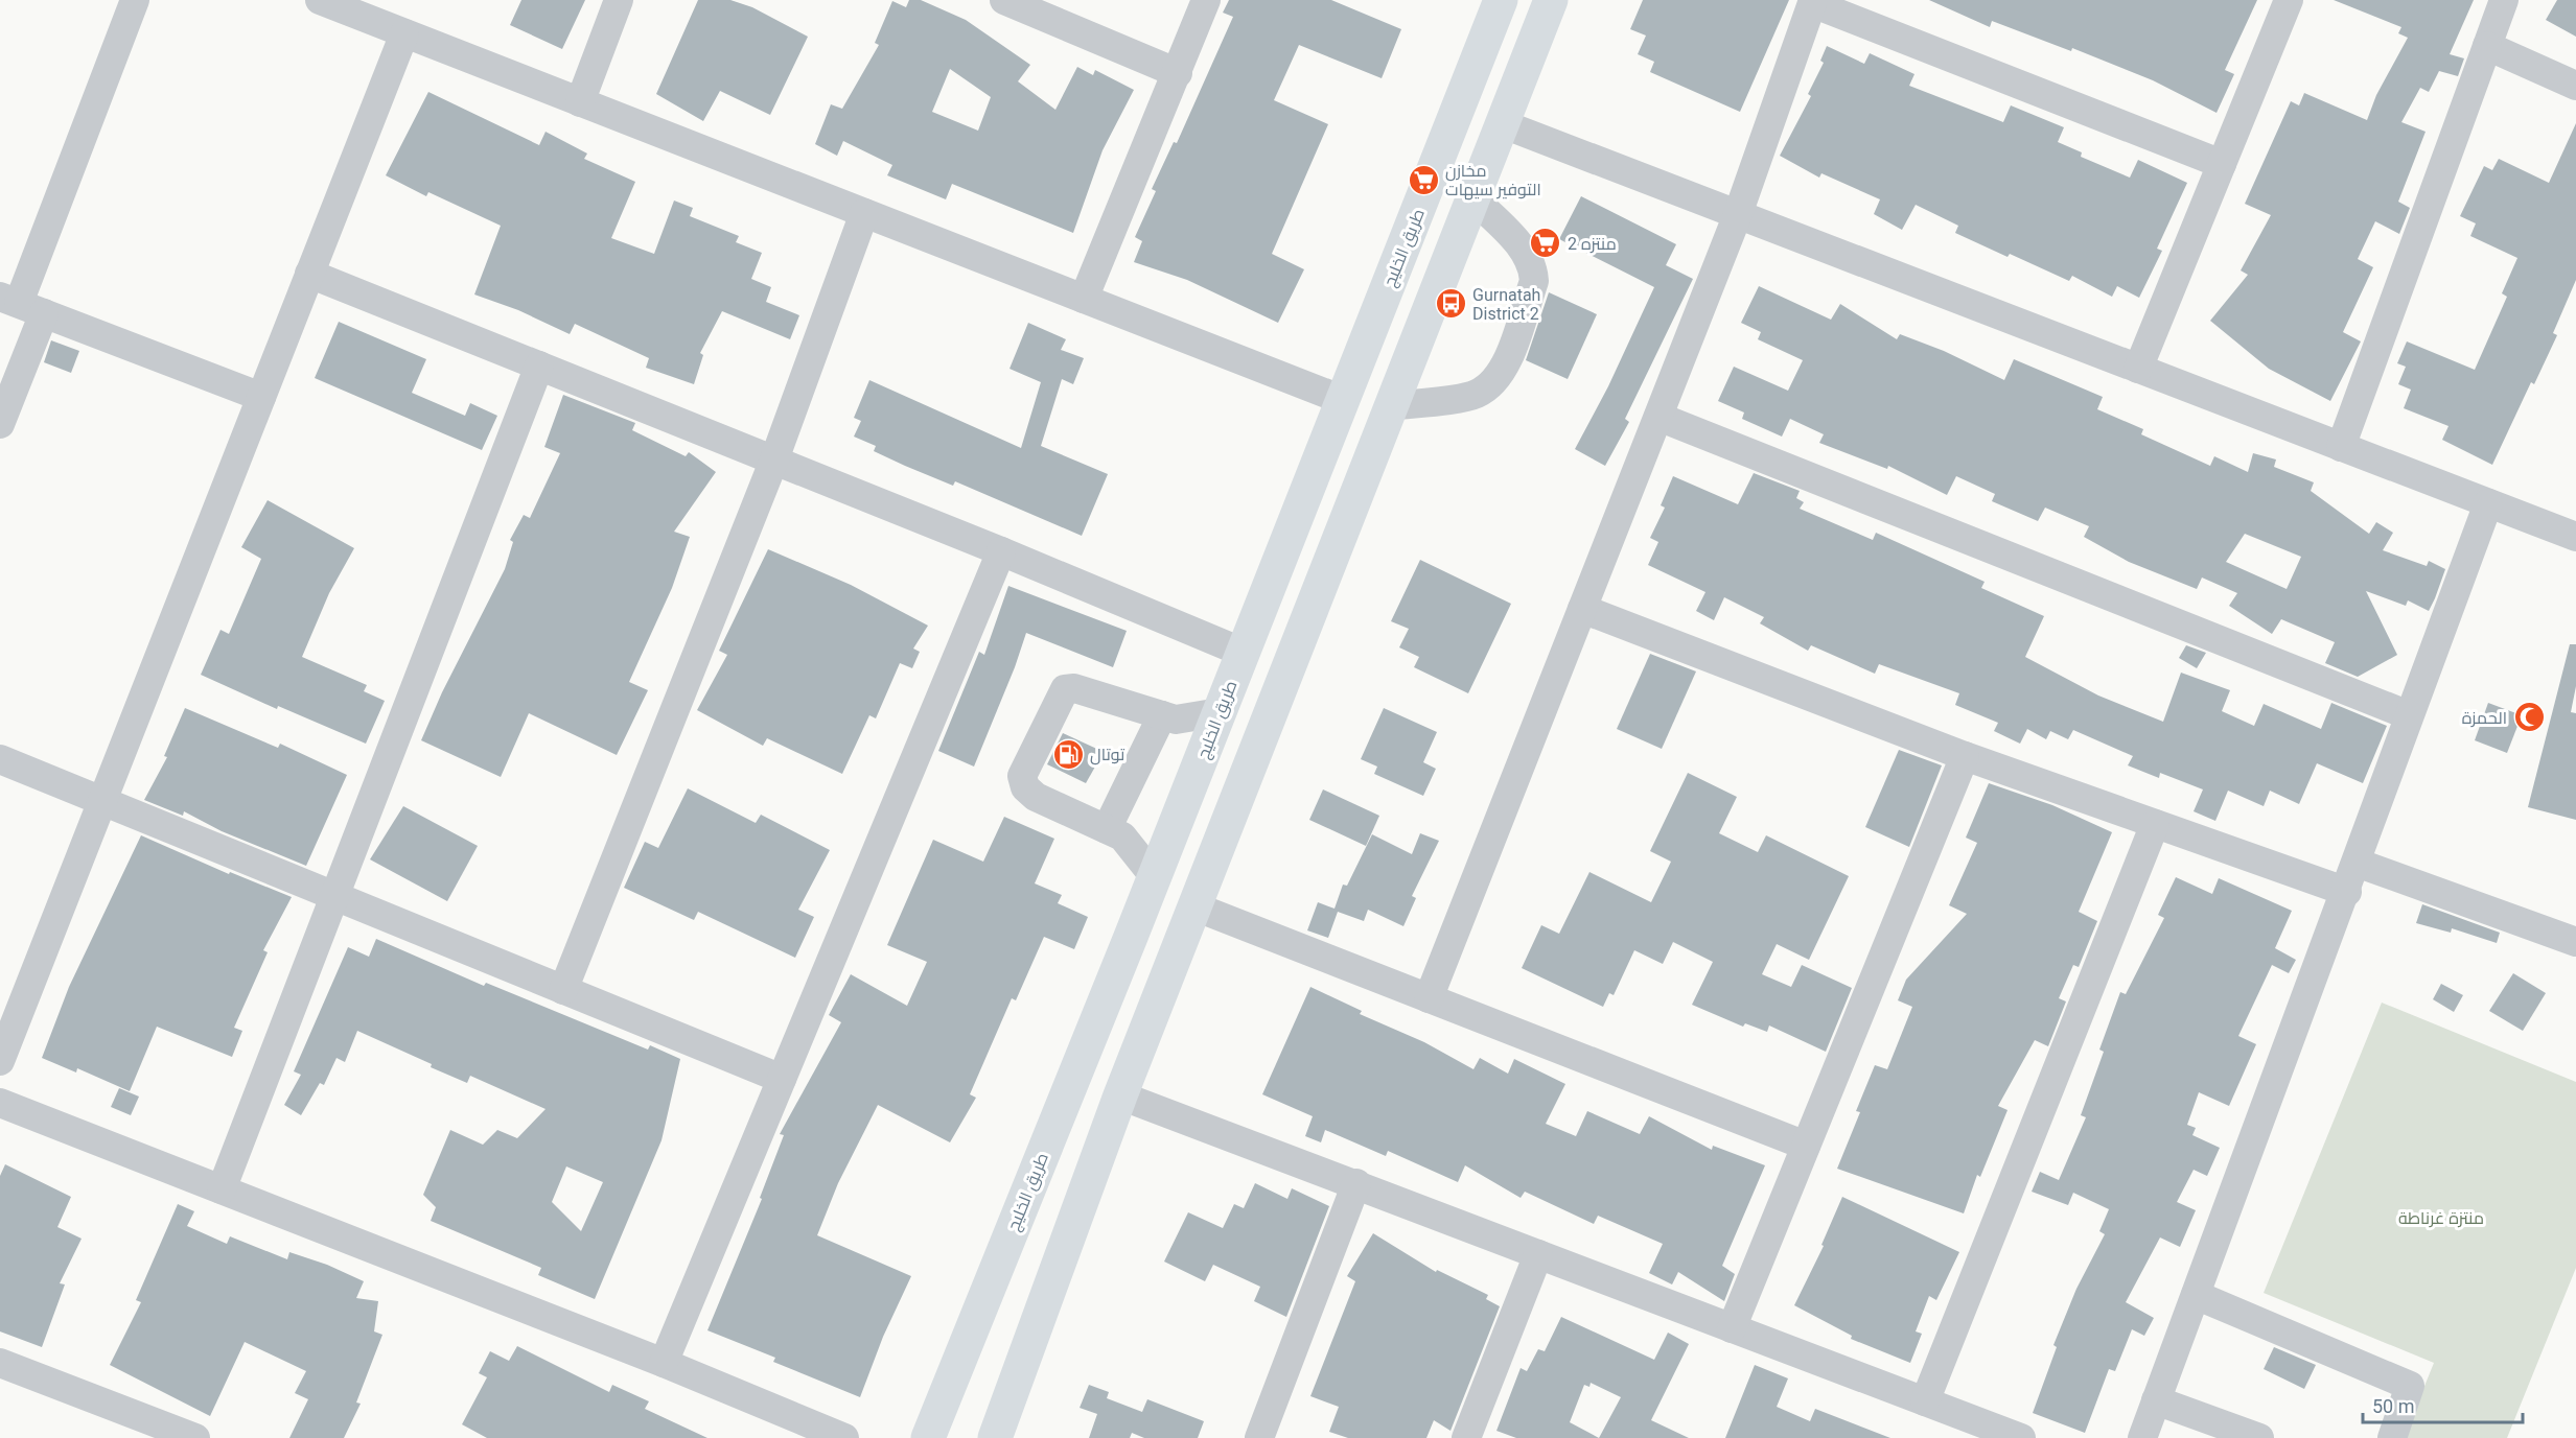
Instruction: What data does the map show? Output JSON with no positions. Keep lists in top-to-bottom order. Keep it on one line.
{"streets":{"main road":["طريق الخليج"]},"parks":["منتزة غرناطة"],"places":{"supermarket":["مخازن التوفير سيهات","منتزه 2"],"bus stop":["Gurnatah District 2"],"mosque":["الحمزة"],"fuel station":["توتال"]},"scale_bar":"50 m"}
